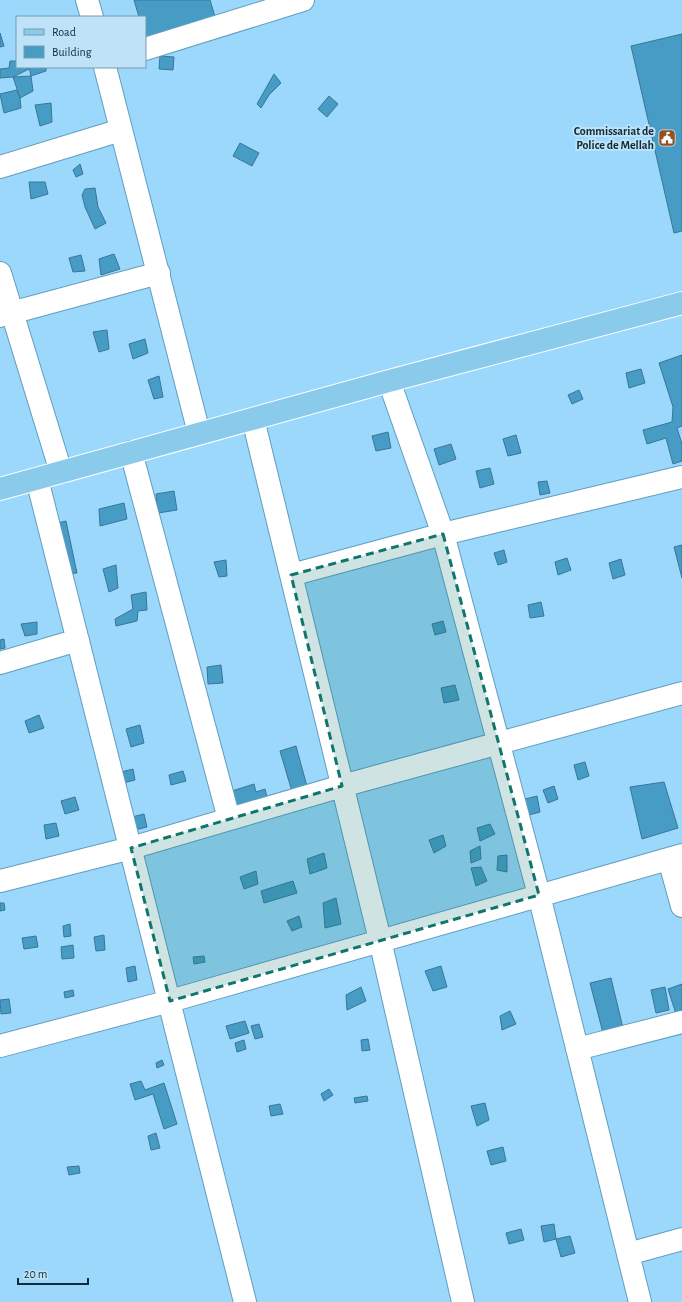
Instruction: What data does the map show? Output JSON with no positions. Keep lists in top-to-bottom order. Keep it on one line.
{"places":{"public building":["Commissariat de Police de Mellah"]},"legend":["Road","Building"],"scale_bar":"20 m"}
